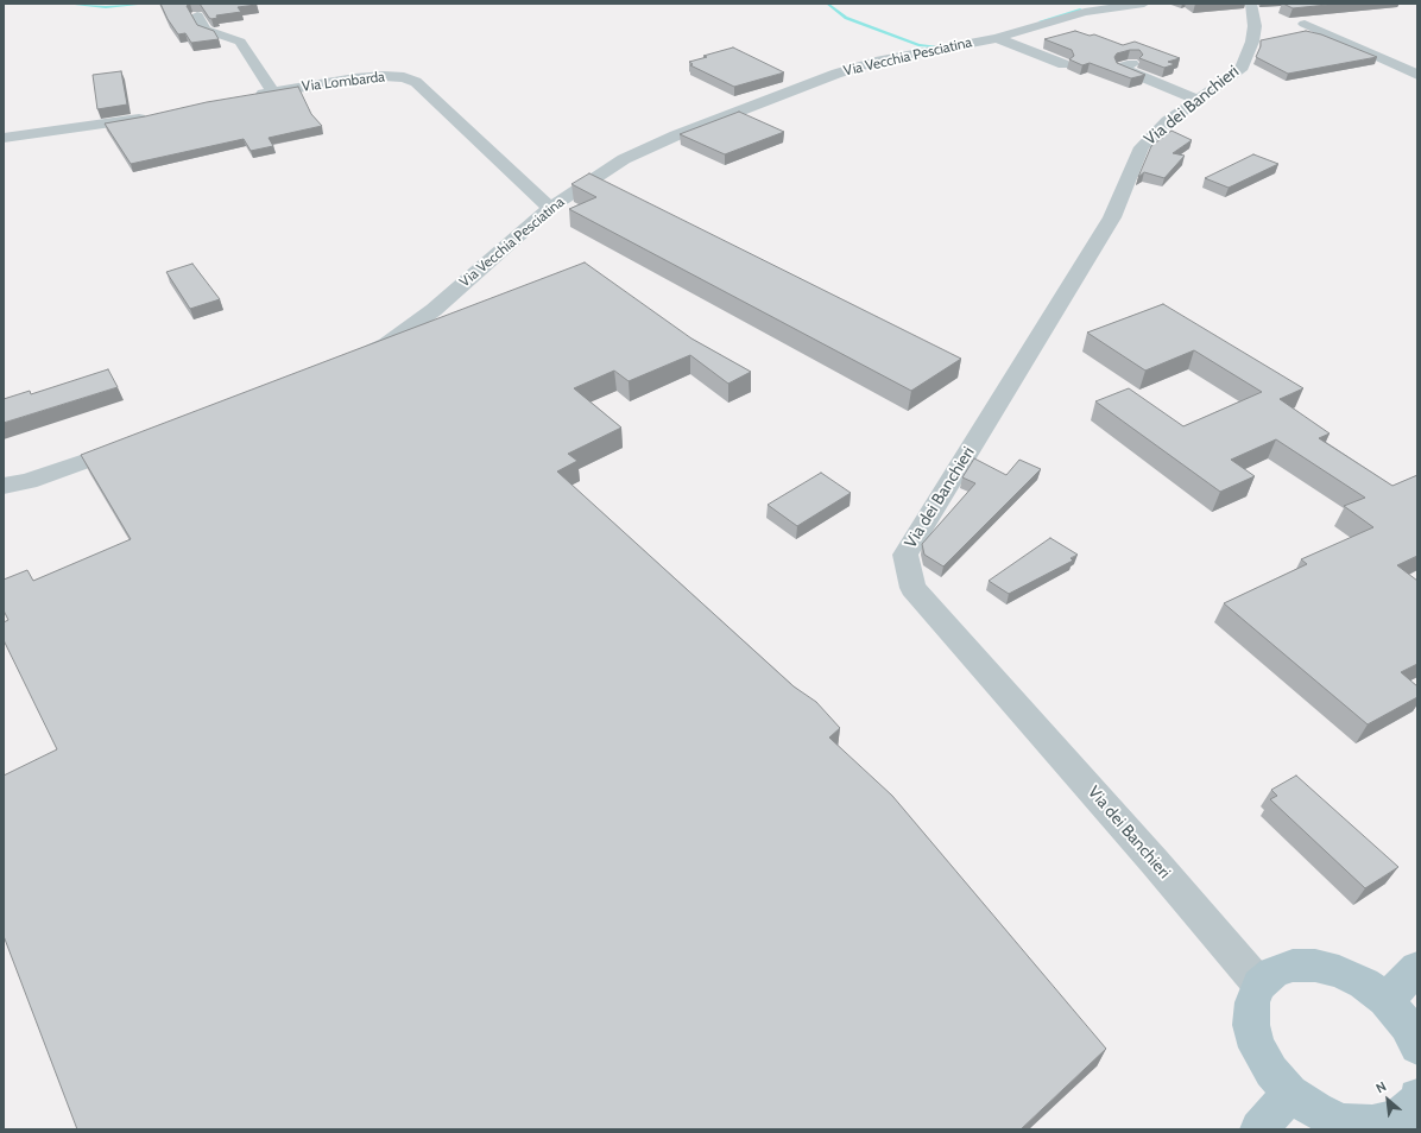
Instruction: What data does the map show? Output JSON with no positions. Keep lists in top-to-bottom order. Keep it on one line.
{"streets":{"street":["Via Vecchia Pesciatina","Via Lombarda","Via dei Banchieri"]},"crossings":[["Via Vecchia Pesciatina","Via Lombarda"]],"north":"top left"}
